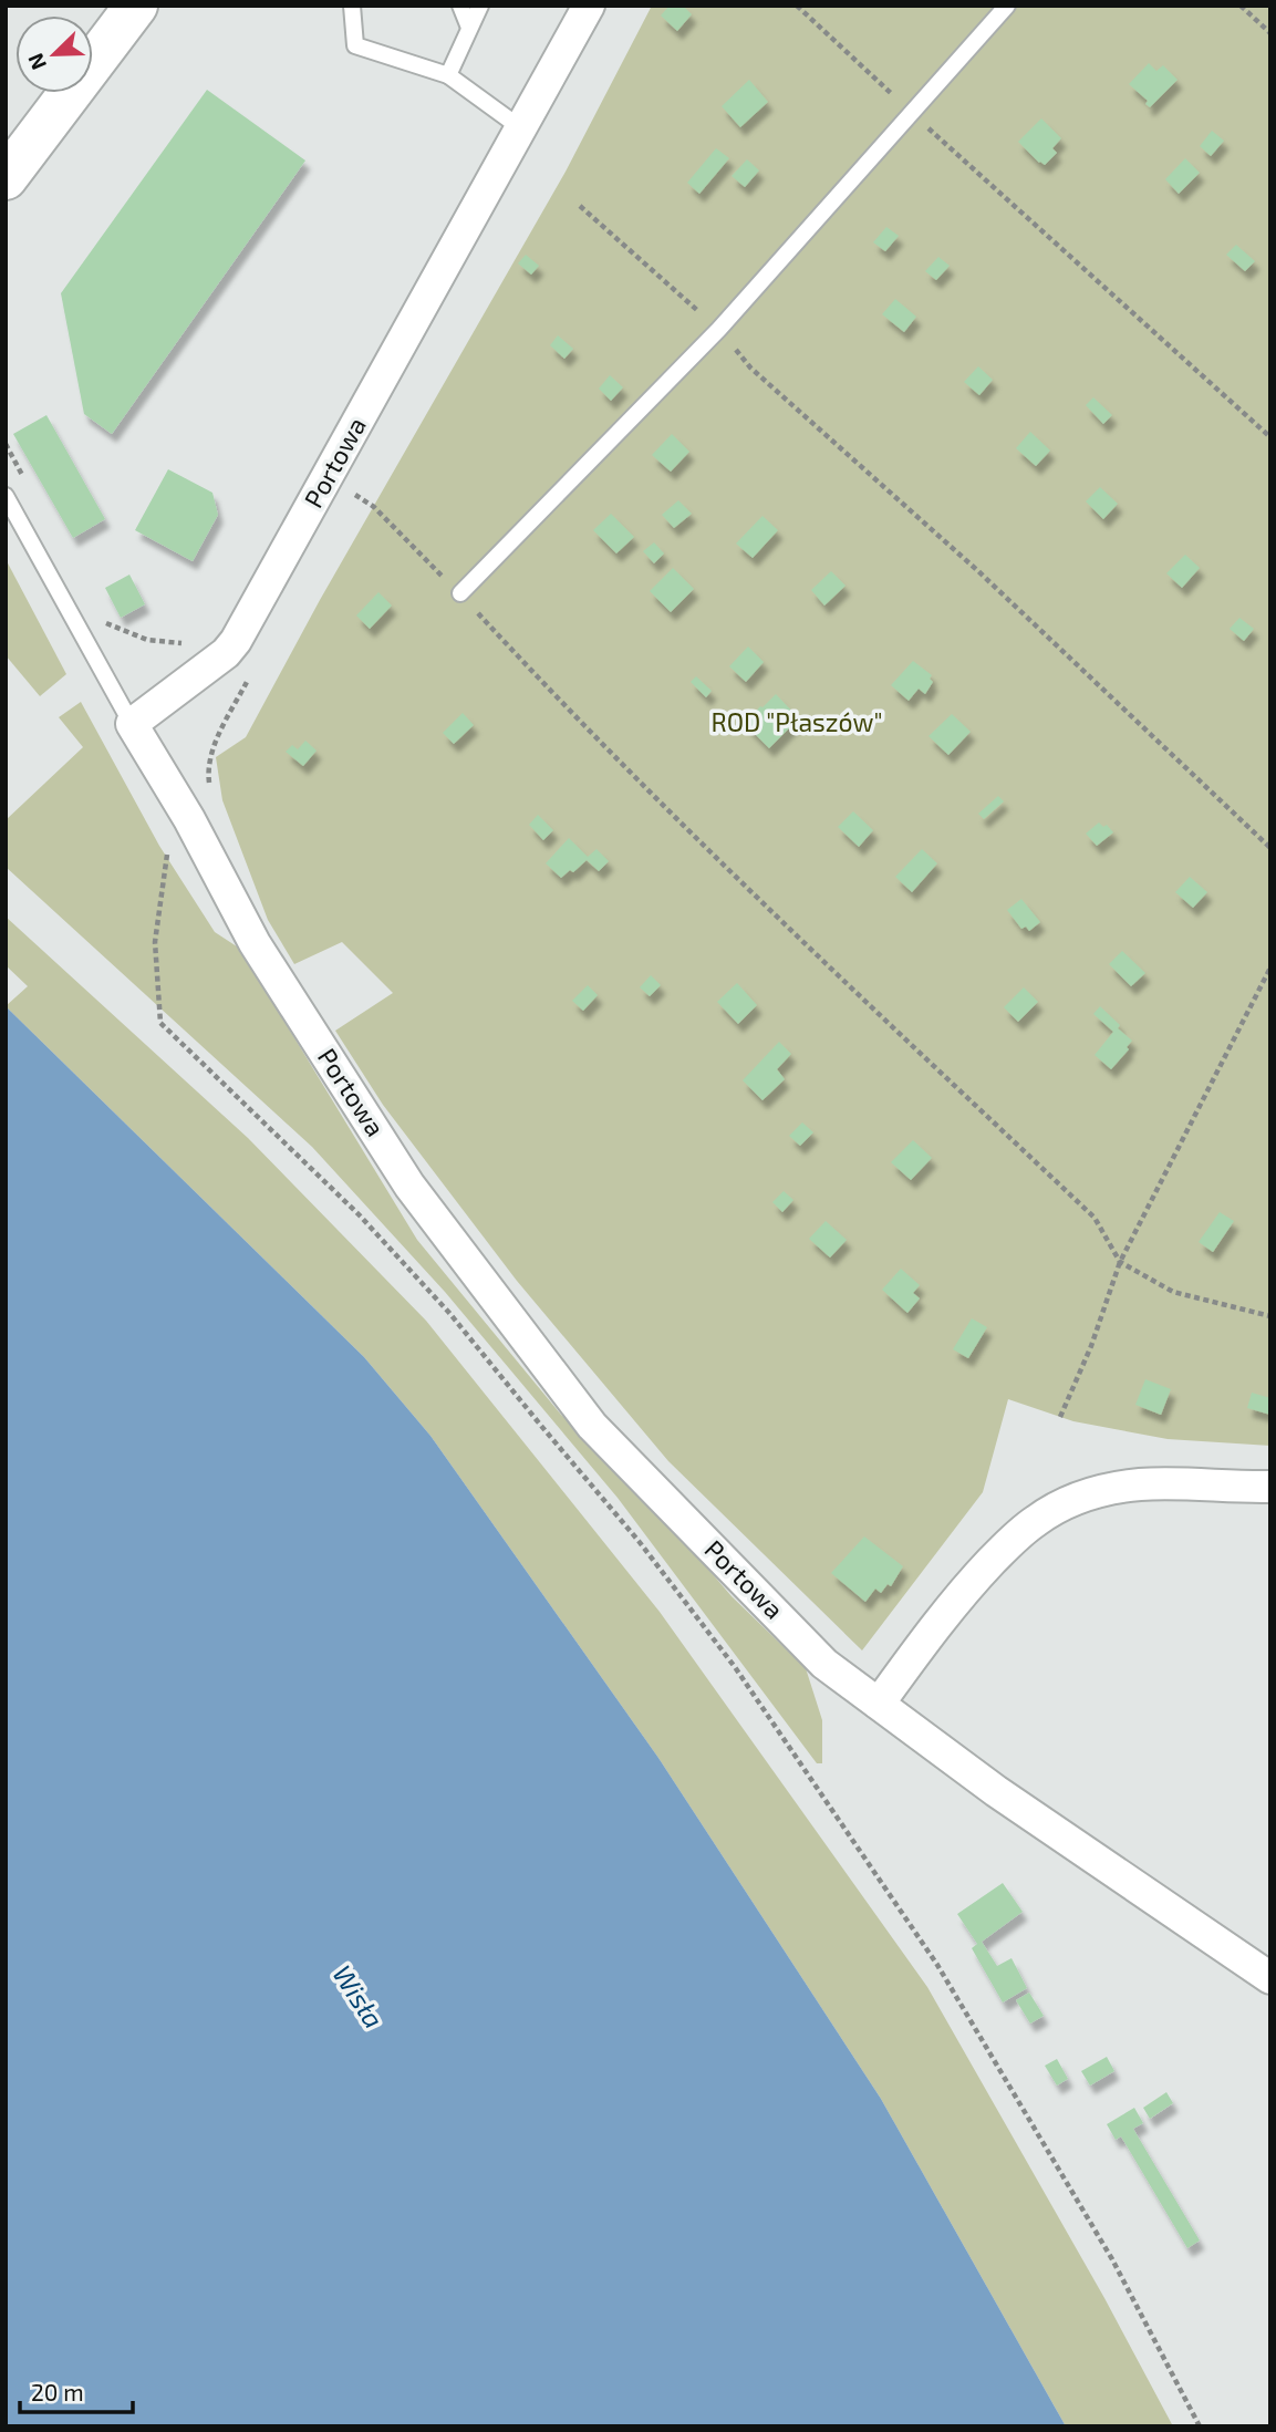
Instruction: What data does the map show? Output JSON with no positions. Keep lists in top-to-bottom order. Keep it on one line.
{"streets":{"street":["Portowa"]},"water":["Wisła"],"parks":["ROD \"Płaszów\""],"scale_bar":"20 m","north":"bottom left"}
